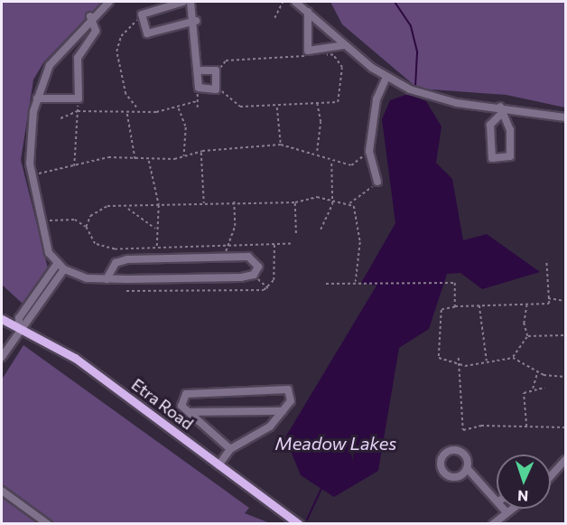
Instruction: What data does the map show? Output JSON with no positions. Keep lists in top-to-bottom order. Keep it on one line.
{"streets":{"main road":["Etra Road"]},"water":["Meadow Lakes"],"north":"bottom"}
